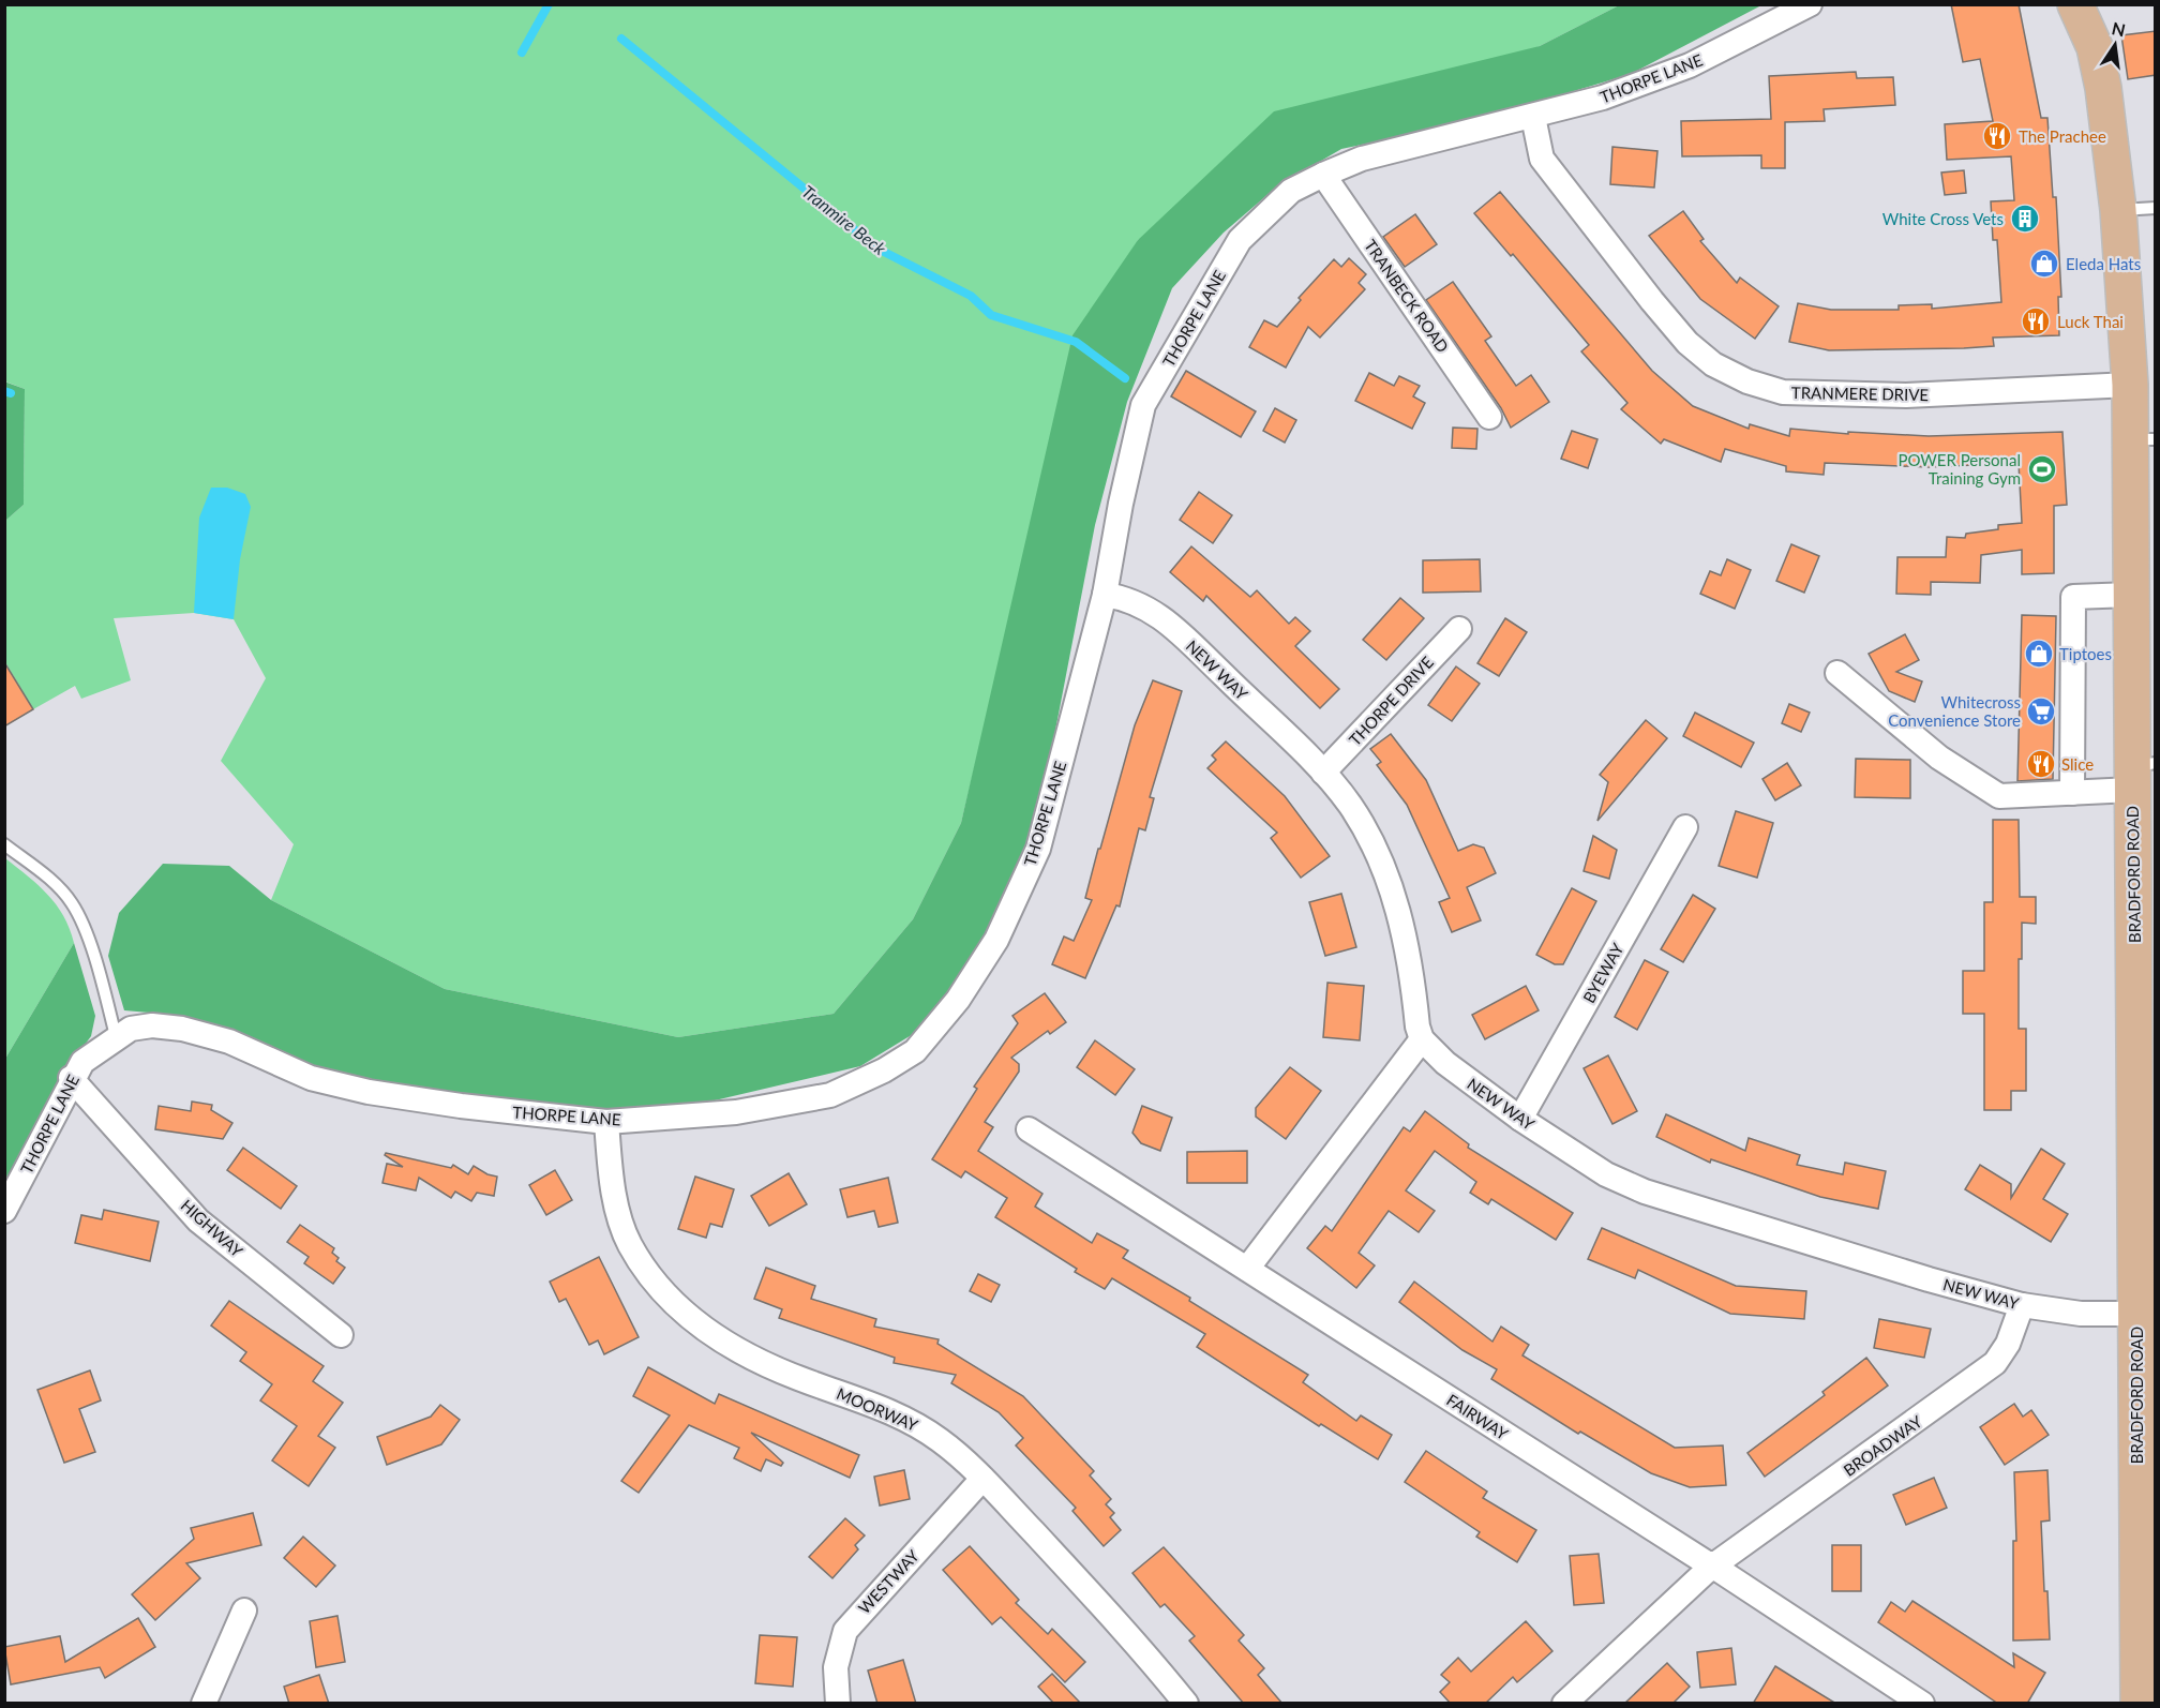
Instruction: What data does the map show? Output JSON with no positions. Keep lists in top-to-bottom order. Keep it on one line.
{"streets":{"main road":["BRADFORD ROAD"],"street":["THORPE LANE","TRANBECK ROAD","TRANMERE DRIVE","NEW WAY","THORPE DRIVE","BYEWAY","HIGHWAY","MOORWAY","FAIRWAY","BROADWAY","WESTWAY"]},"crossings":[["THORPE LANE","TRANBECK ROAD"],["THORPE LANE","TRANMERE DRIVE"],["THORPE LANE","NEW WAY"],["THORPE LANE","HIGHWAY"],["THORPE LANE","MOORWAY"],["TRANMERE DRIVE","BRADFORD ROAD"],["NEW WAY","THORPE DRIVE"],["NEW WAY","BRADFORD ROAD"],["NEW WAY","BYEWAY"],["NEW WAY","BROADWAY"],["MOORWAY","WESTWAY"],["FAIRWAY","BROADWAY"]],"water":["Tranmire Beck"],"places":{"restaurant":["The Prachee","Luck Thai","Slice"],"building":["White Cross Vets"],"shop":["Eleda Hats","Tiptoes"],"sports":["POWER Personal Training Gym"],"supermarket":["Whitecross Convenience Store"]},"north":"top"}
